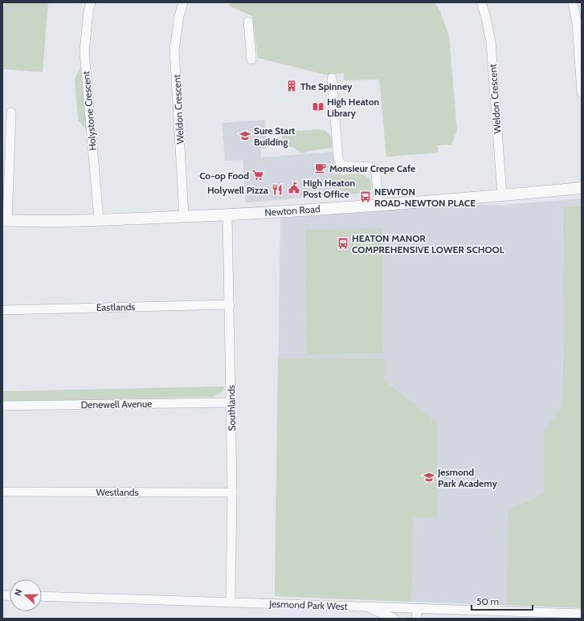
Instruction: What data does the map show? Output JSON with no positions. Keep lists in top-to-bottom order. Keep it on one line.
{"streets":{"street":["Weldon Crescent","Holystone Crescent","Newton Road","Eastlands","Denewell Avenue","Southlands","Westlands","Jesmond Park West"]},"crossings":[["Weldon Crescent","Newton Road"],["Holystone Crescent","Newton Road"],["Newton Road","Southlands"],["Eastlands","Southlands"],["Denewell Avenue","Southlands"],["Southlands","Westlands"],["Southlands","Jesmond Park West"]],"places":{"building":["The Spinney"],"library":["High Heaton Library"],"school or university":["Sure Start Building","Jesmond Park Academy"],"cafe":["Monsieur Crepe Cafe"],"supermarket":["Co-op Food"],"public building":["High Heaton Post Office"],"restaurant":["Holywell Pizza"],"bus stop":["NEWTON ROAD-NEWTON PLACE","HEATON MANOR COMPREHENSIVE LOWER SCHOOL"]},"scale_bar":"50 m","north":"left"}
